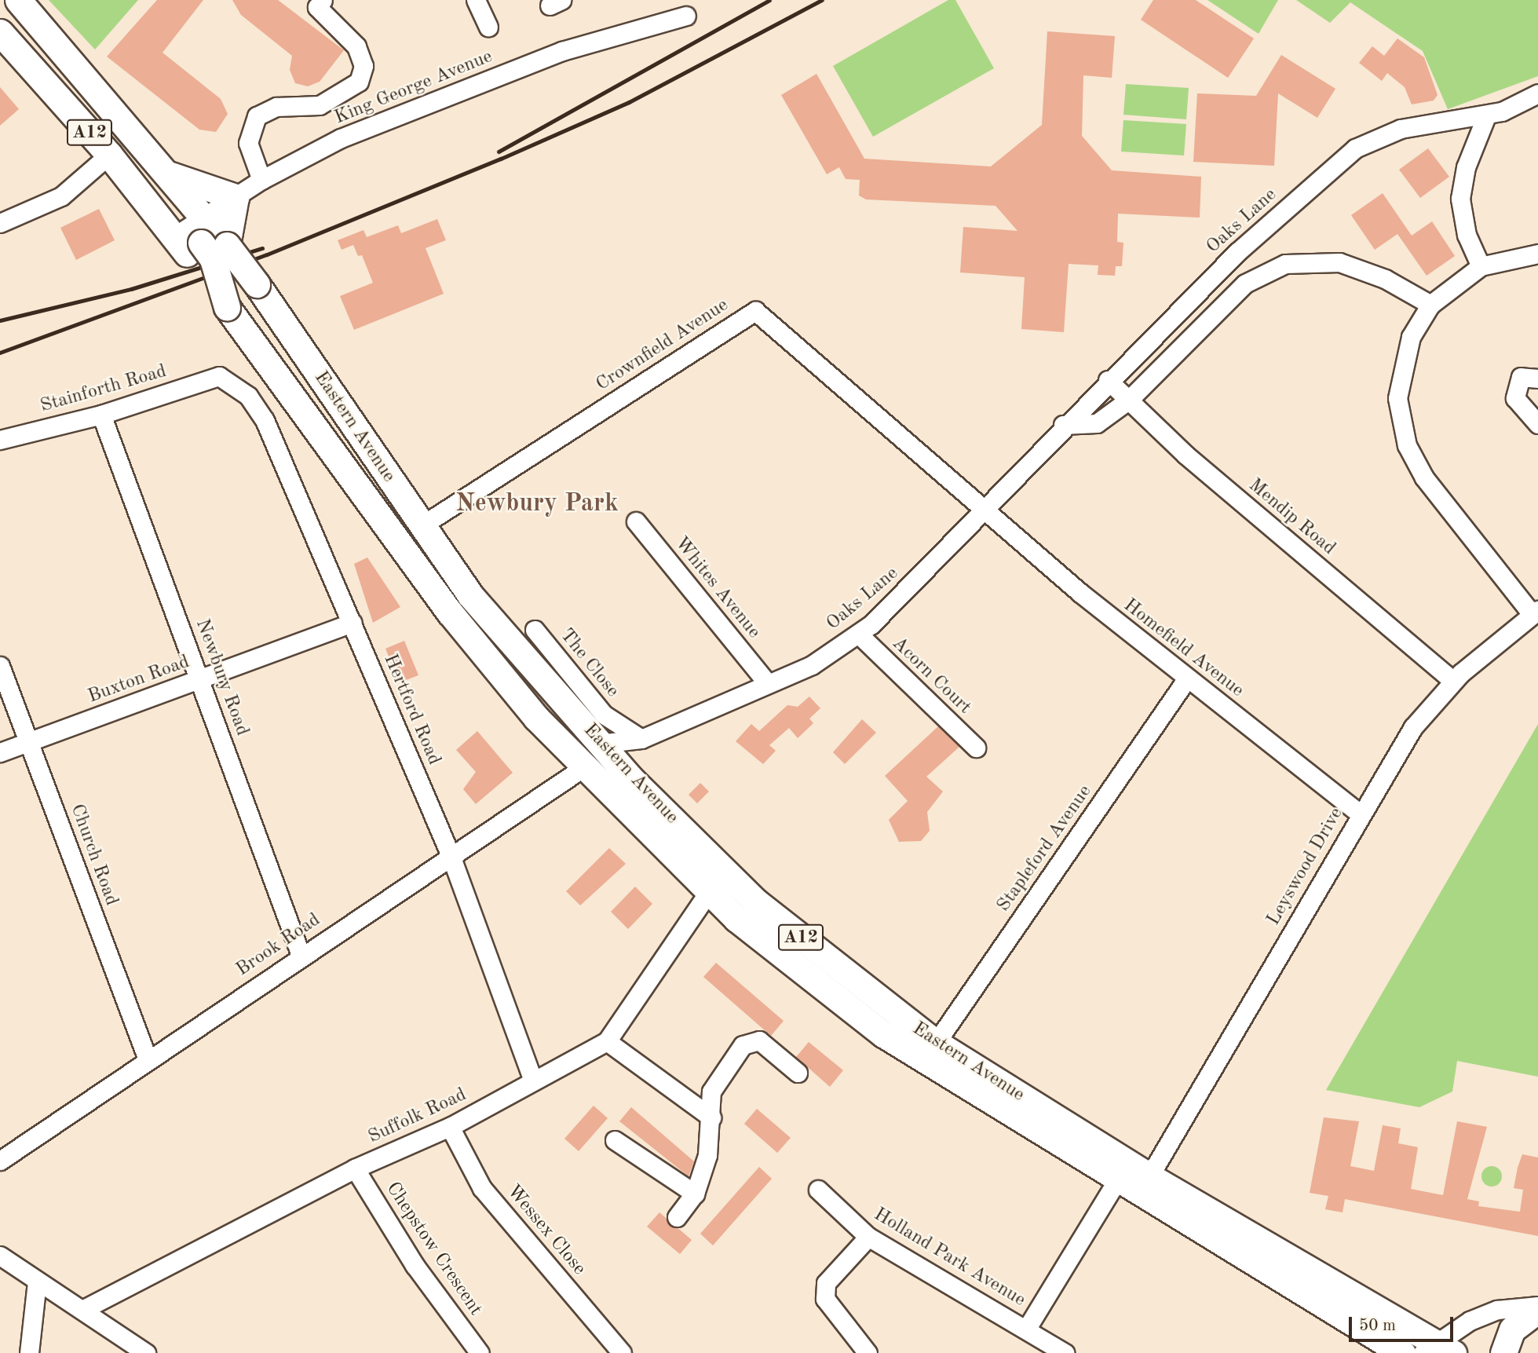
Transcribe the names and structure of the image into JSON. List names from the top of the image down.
{
  "streets": {
    "highway": ["A12", "Eastern Avenue"],
    "street": [
      "King George Avenue",
      "Oaks Lane",
      "Crownfield Avenue",
      "Stainforth Road",
      "Mendip Road",
      "Whites Avenue",
      "Homefield Avenue",
      "The Close",
      "Acorn Court",
      "Newbury Road",
      "Buxton Road",
      "Hertford Road",
      "Stapleford Avenue",
      "Church Road",
      "Leyswood Drive",
      "Brook Road",
      "Suffolk Road",
      "Wessex Close",
      "Chepstow Crescent",
      "Holland Park Avenue"
    ]
  },
  "crossings": [
    ["King George Avenue", "Eastern Avenue"],
    ["Oaks Lane", "Crownfield Avenue"],
    ["Oaks Lane", "Eastern Avenue"],
    ["Oaks Lane", "Mendip Road"],
    ["Oaks Lane", "Whites Avenue"],
    ["Oaks Lane", "Homefield Avenue"],
    ["Oaks Lane", "The Close"],
    ["Oaks Lane", "Acorn Court"],
    ["Crownfield Avenue", "Eastern Avenue"],
    ["Crownfield Avenue", "Homefield Avenue"],
    ["Stainforth Road", "Newbury Road"],
    ["Stainforth Road", "Hertford Road"],
    ["Eastern Avenue", "Stapleford Avenue"],
    ["Eastern Avenue", "Leyswood Drive"],
    ["Eastern Avenue", "Brook Road"],
    ["Eastern Avenue", "Suffolk Road"],
    ["Mendip Road", "Leyswood Drive"],
    ["Homefield Avenue", "Stapleford Avenue"],
    ["Homefield Avenue", "Leyswood Drive"],
    ["Newbury Road", "Buxton Road"],
    ["Newbury Road", "Brook Road"],
    ["Buxton Road", "Hertford Road"],
    ["Buxton Road", "Church Road"],
    ["Hertford Road", "Brook Road"],
    ["Hertford Road", "Suffolk Road"],
    ["Church Road", "Brook Road"],
    ["Suffolk Road", "Wessex Close"],
    ["Suffolk Road", "Chepstow Crescent"]
  ],
  "districts": ["Newbury Park"],
  "scale_bar": "50 m"
}
